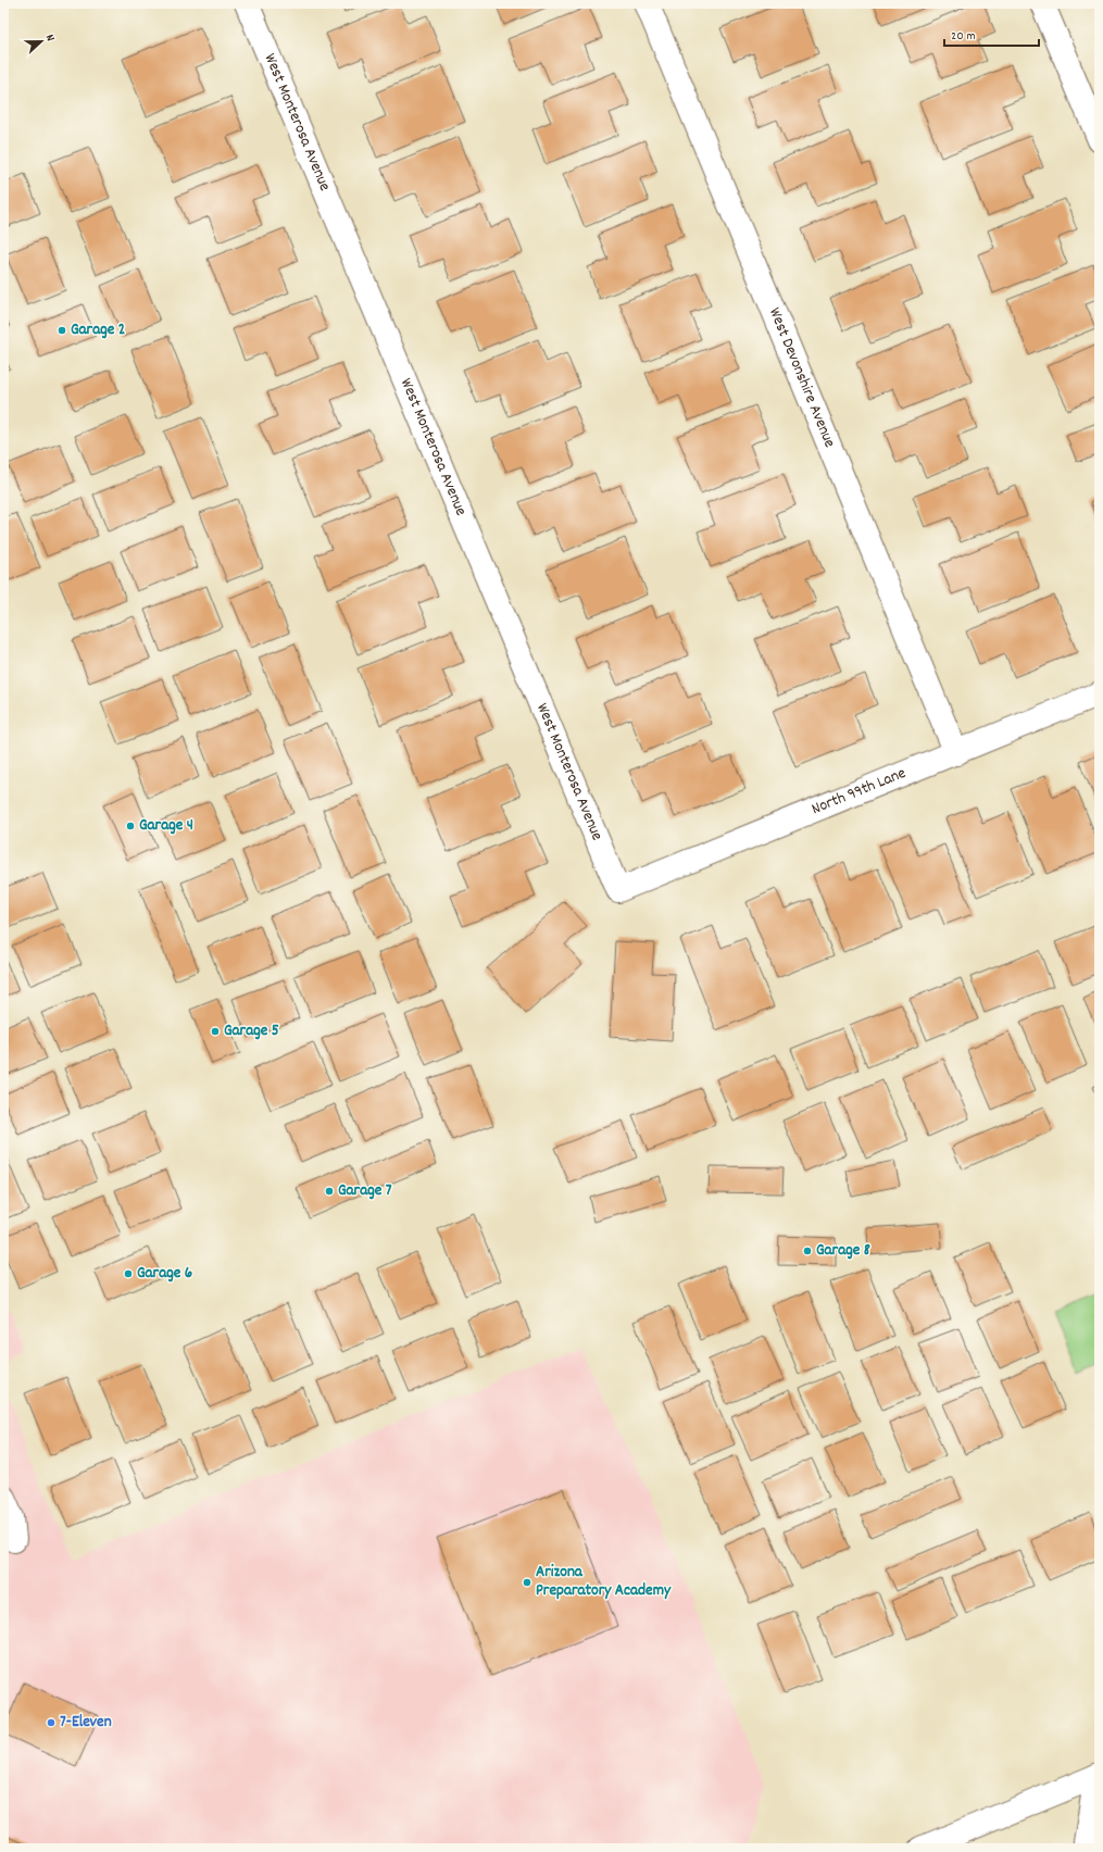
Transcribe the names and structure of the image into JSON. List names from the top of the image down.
{
  "streets": {
    "street": ["West Monterosa Avenue", "West Devonshire Avenue", "North 99th Lane"]
  },
  "crossings": [
    ["West Monterosa Avenue", "North 99th Lane"],
    ["West Devonshire Avenue", "North 99th Lane"]
  ],
  "places": [
    "Garage 2",
    "Garage 4",
    "Garage 5",
    "Garage 7",
    "Garage 8",
    "Garage 6",
    "Arizona Preparatory Academy",
    "7-Eleven"
  ],
  "scale_bar": "20 m",
  "north": "right"
}
